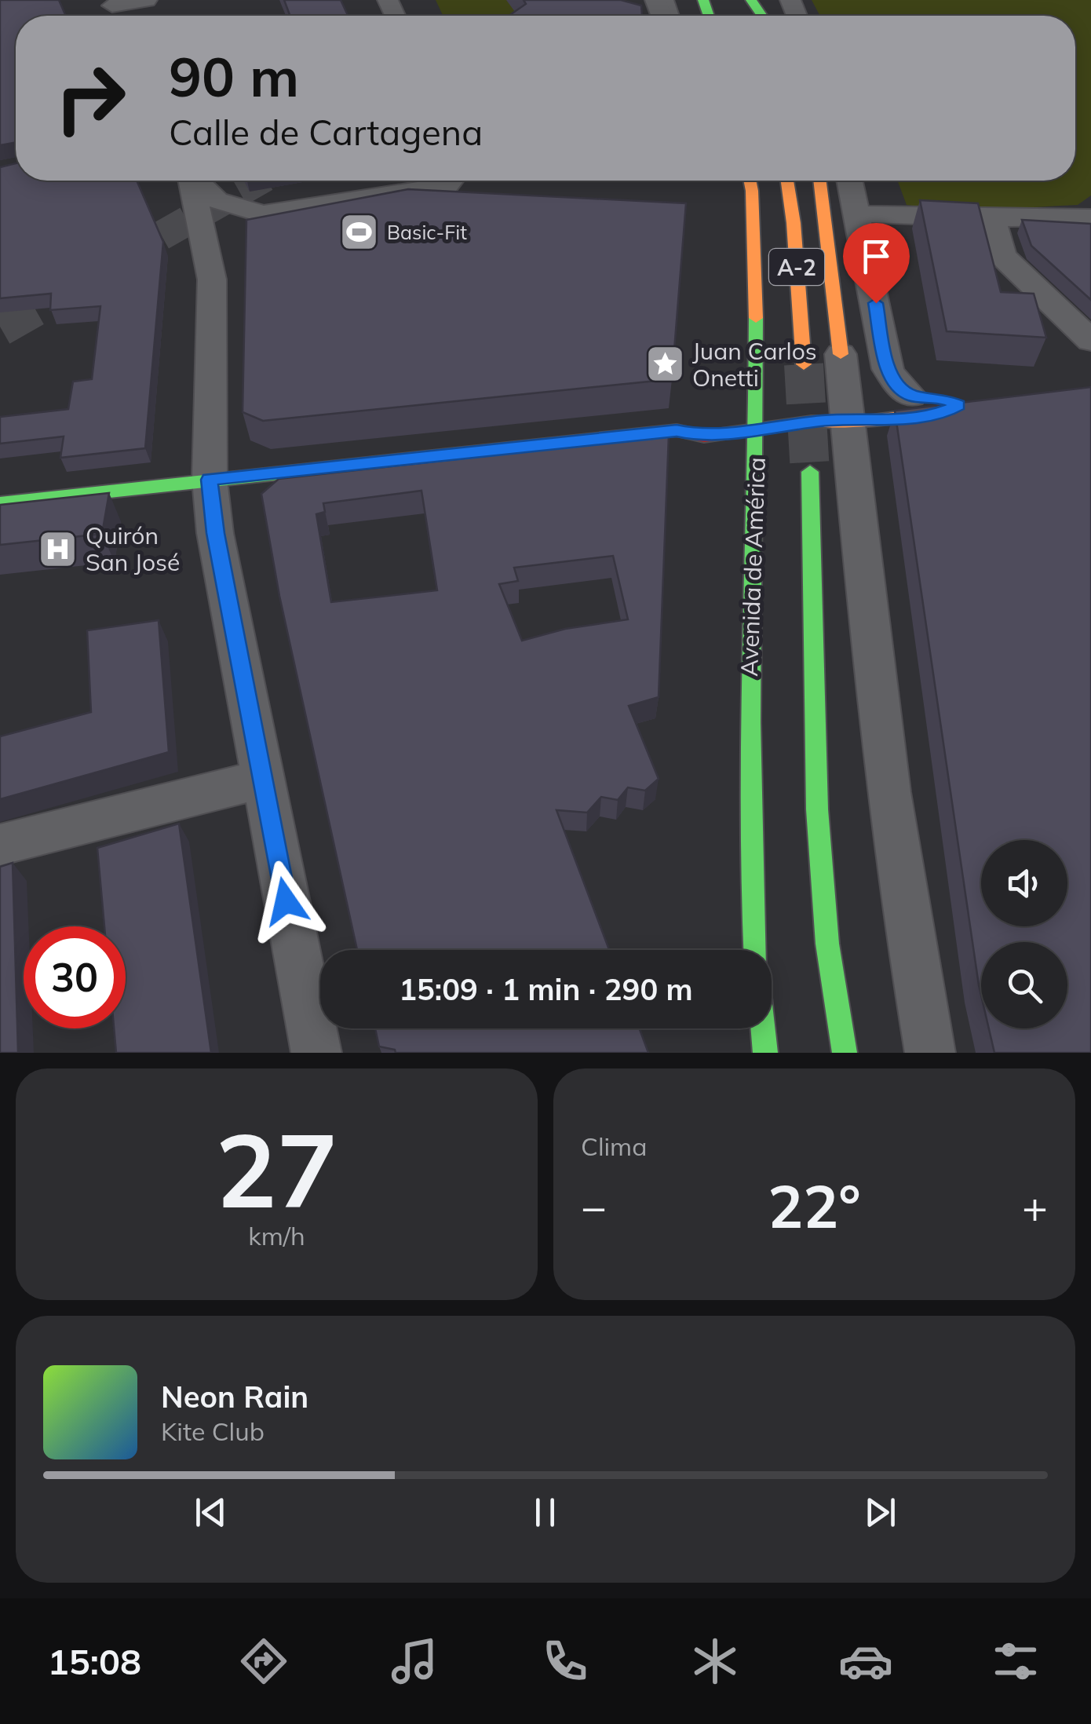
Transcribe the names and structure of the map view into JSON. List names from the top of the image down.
{
  "streets": {
    "main road": ["A-2", "Avenida de América"]
  },
  "places": {
    "sports": ["Basic-Fit"],
    "place": ["Juan Carlos Onetti"],
    "hospital": ["Quirón San José"]
  },
  "page": {
    "turn": ["90 m", "Calle de Cartagena"],
    "limit": "30",
    "trip": "15:09 · 1 min · 290 m",
    "tile": [
      ["27", "km/h"],
      "Clima"
    ],
    "heat": ["−", "22°", "+"],
    "song": ["Neon Rain", "Kite Club"],
    "tabs": "15:08"
  }
}
